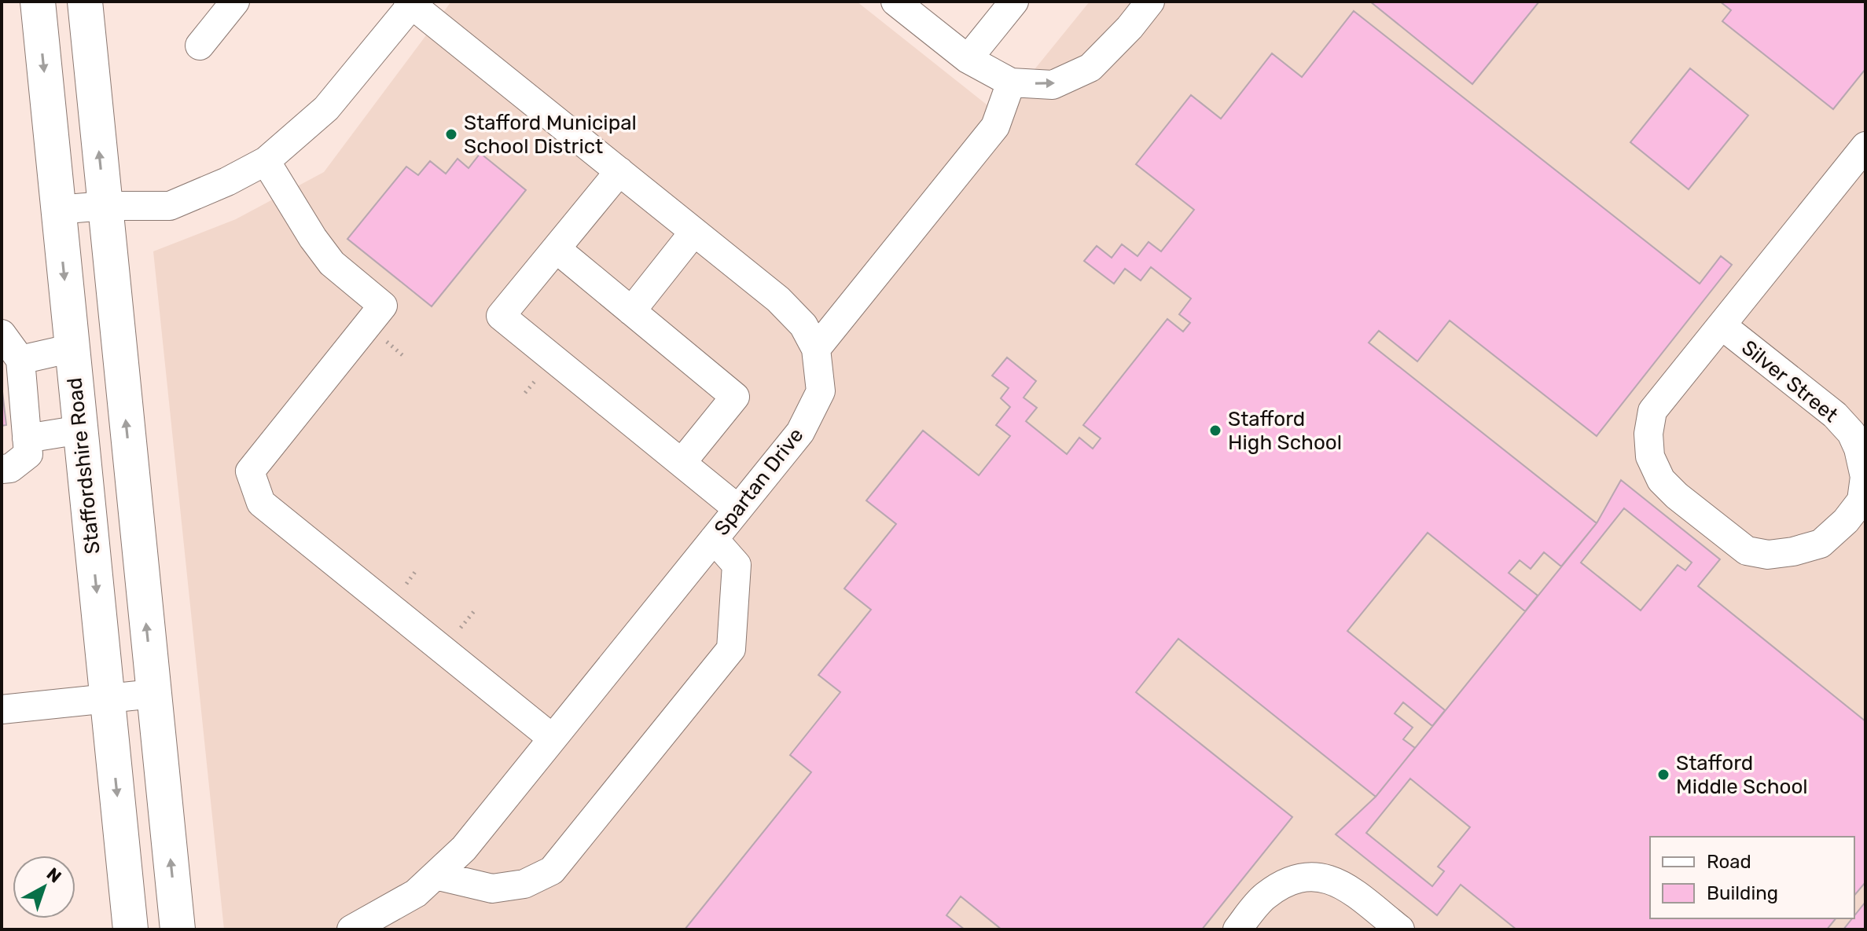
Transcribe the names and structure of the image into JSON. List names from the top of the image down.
{
  "streets": {
    "main road": ["Staffordshire Road"],
    "street": ["Silver Street", "Spartan Drive"]
  },
  "places": ["Stafford Municipal School District", "Stafford High School", "Stafford Middle School"],
  "legend": ["Road", "Building"],
  "north": "top right"
}
